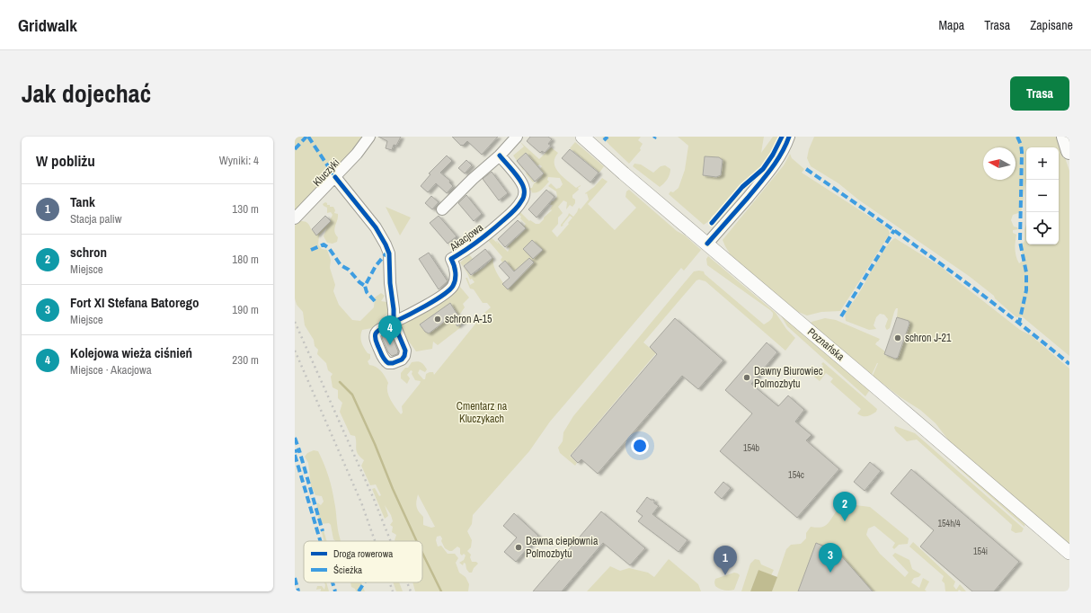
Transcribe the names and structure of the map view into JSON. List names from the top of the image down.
{
  "streets": {
    "main road": ["Poznańska"],
    "street": ["Kluczyki", "Akacjowa"]
  },
  "parks": ["Cmentarz na Kluczykach"],
  "places": [
    "schron A-15",
    "schron J-21",
    "Dawny Biurowiec Polmozbytu",
    "Dawna ciepłownia Polmozbytu"
  ],
  "house_numbers": [
    "154b",
    "154c",
    "154h/4",
    "154i"
  ],
  "legend": ["Droga rowerowa", "Ścieżka"],
  "north": "left",
  "page": {
    "header": "Gridwalk",
    "nav": ["Mapa", "Trasa", "Zapisane"],
    "title": "Jak dojechać",
    "buttons": "Trasa",
    "heading": ["W pobliżu", "Wyniki: 4"],
    "map_buttons": ["+", "−"],
    "list": [
      {
        "mark": "1",
        "name": "Tank",
        "note": "Stacja paliw",
        "value": "130 m"
      },
      {
        "mark": "2",
        "name": "schron",
        "note": "Miejsce",
        "value": "180 m"
      },
      {
        "mark": "3",
        "name": "Fort XI Stefana Batorego",
        "note": "Miejsce",
        "value": "190 m"
      },
      {
        "mark": "4",
        "name": "Kolejowa wieża ciśnień",
        "note": "Miejsce · Akacjowa",
        "value": "230 m"
      }
    ],
    "pins": [
      "4",
      "2",
      "3",
      "1"
    ]
  }
}
